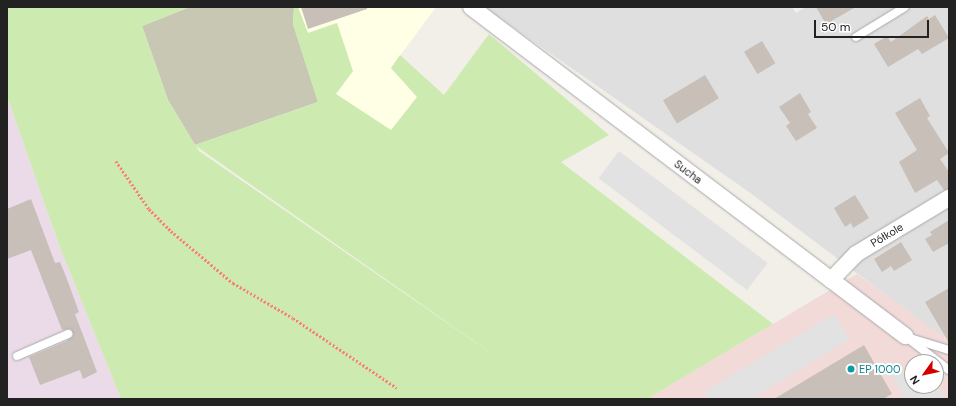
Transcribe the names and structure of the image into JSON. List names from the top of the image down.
{
  "streets": {
    "street": ["Sucha", "Półkole"]
  },
  "crossings": [
    ["Sucha", "Półkole"]
  ],
  "places": ["EP 1000"],
  "scale_bar": "50 m",
  "north": "bottom left"
}
